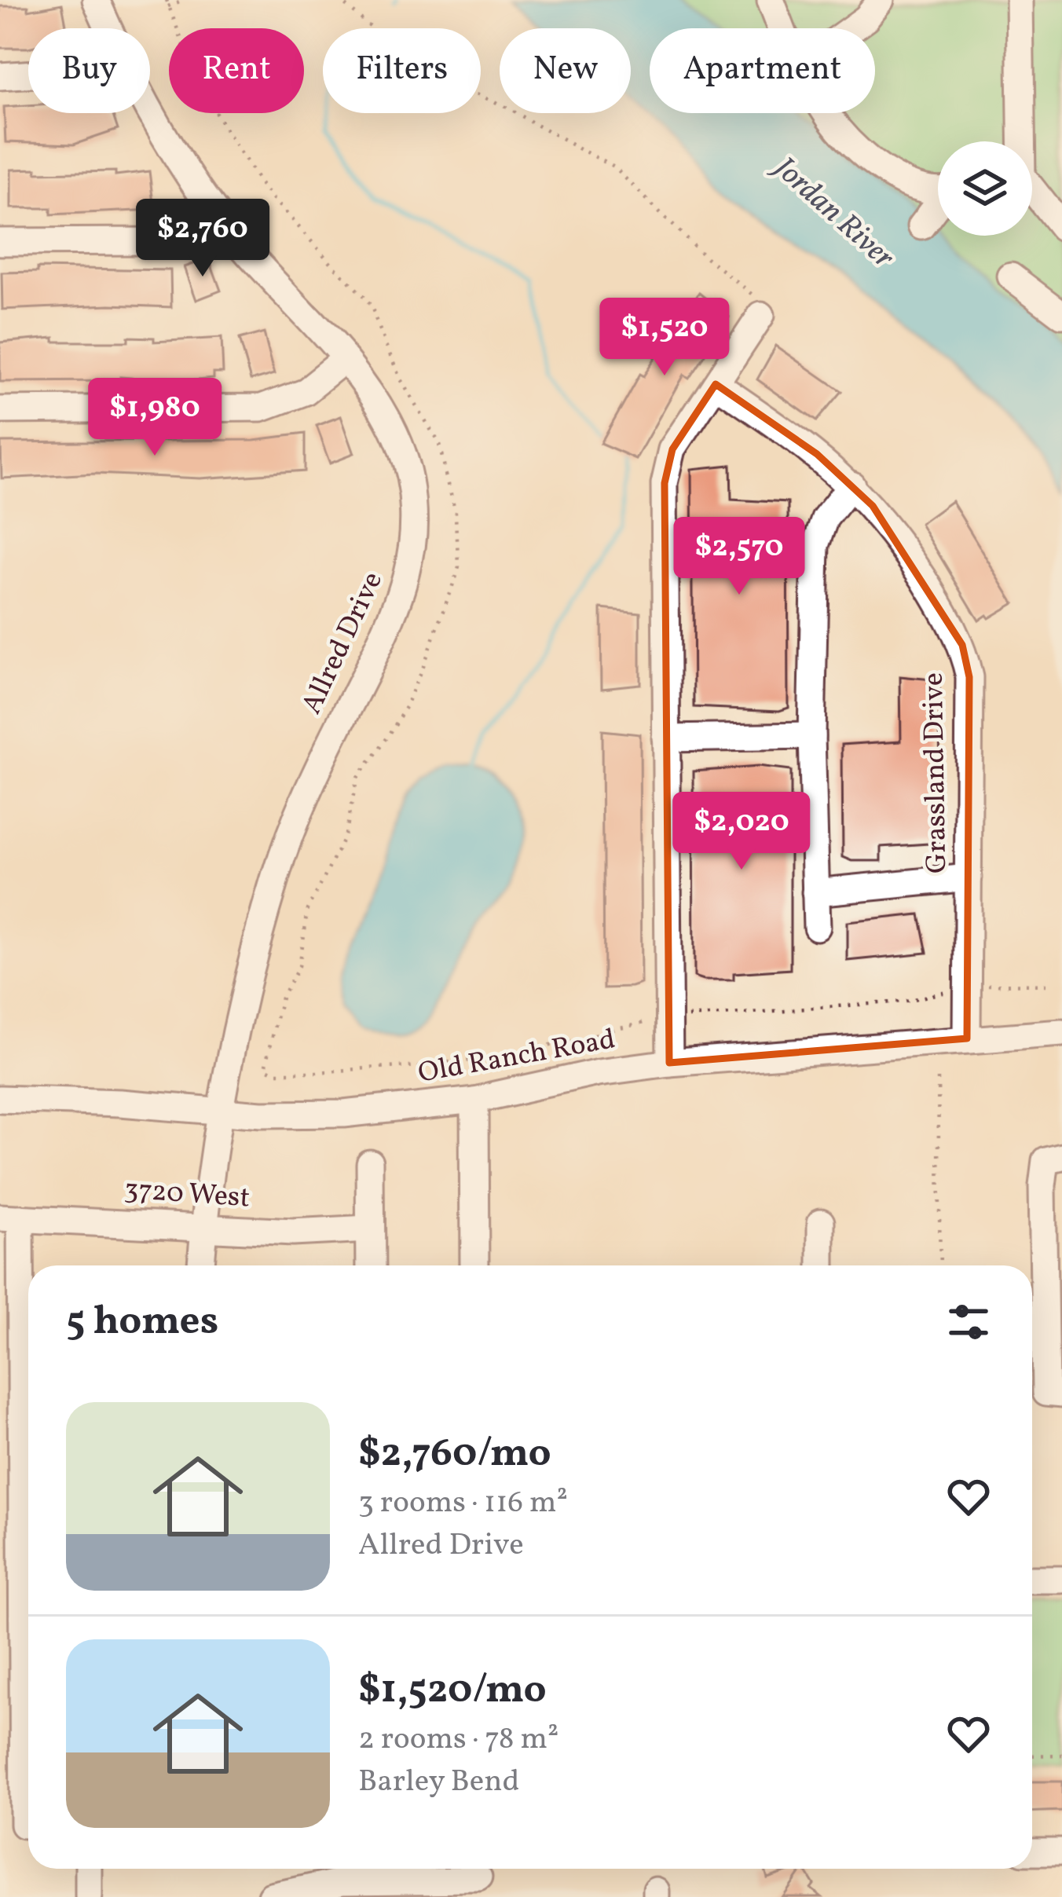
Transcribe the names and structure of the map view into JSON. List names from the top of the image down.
{
  "streets": {
    "street": [
      "Allred Drive",
      "Grassland Drive",
      "Old Ranch Road",
      "3720 West"
    ]
  },
  "crossings": [
    ["Allred Drive", "Old Ranch Road"],
    ["Allred Drive", "3720 West"],
    ["Grassland Drive", "Old Ranch Road"]
  ],
  "water": ["Jordan River"],
  "page": {
    "chip": [
      "Buy",
      "Rent",
      "Filters",
      "New",
      "Apartment"
    ],
    "price": [
      "$2,760",
      "$1,520",
      "$1,980",
      "$2,570",
      "$2,020"
    ],
    "heading": "5 homes",
    "list": [
      {
        "name": "$2,760/mo",
        "note": "3 rooms · 116 m² · Allred Drive"
      },
      {
        "name": "$1,520/mo",
        "note": "2 rooms · 78 m² · Barley Bend"
      }
    ]
  }
}
